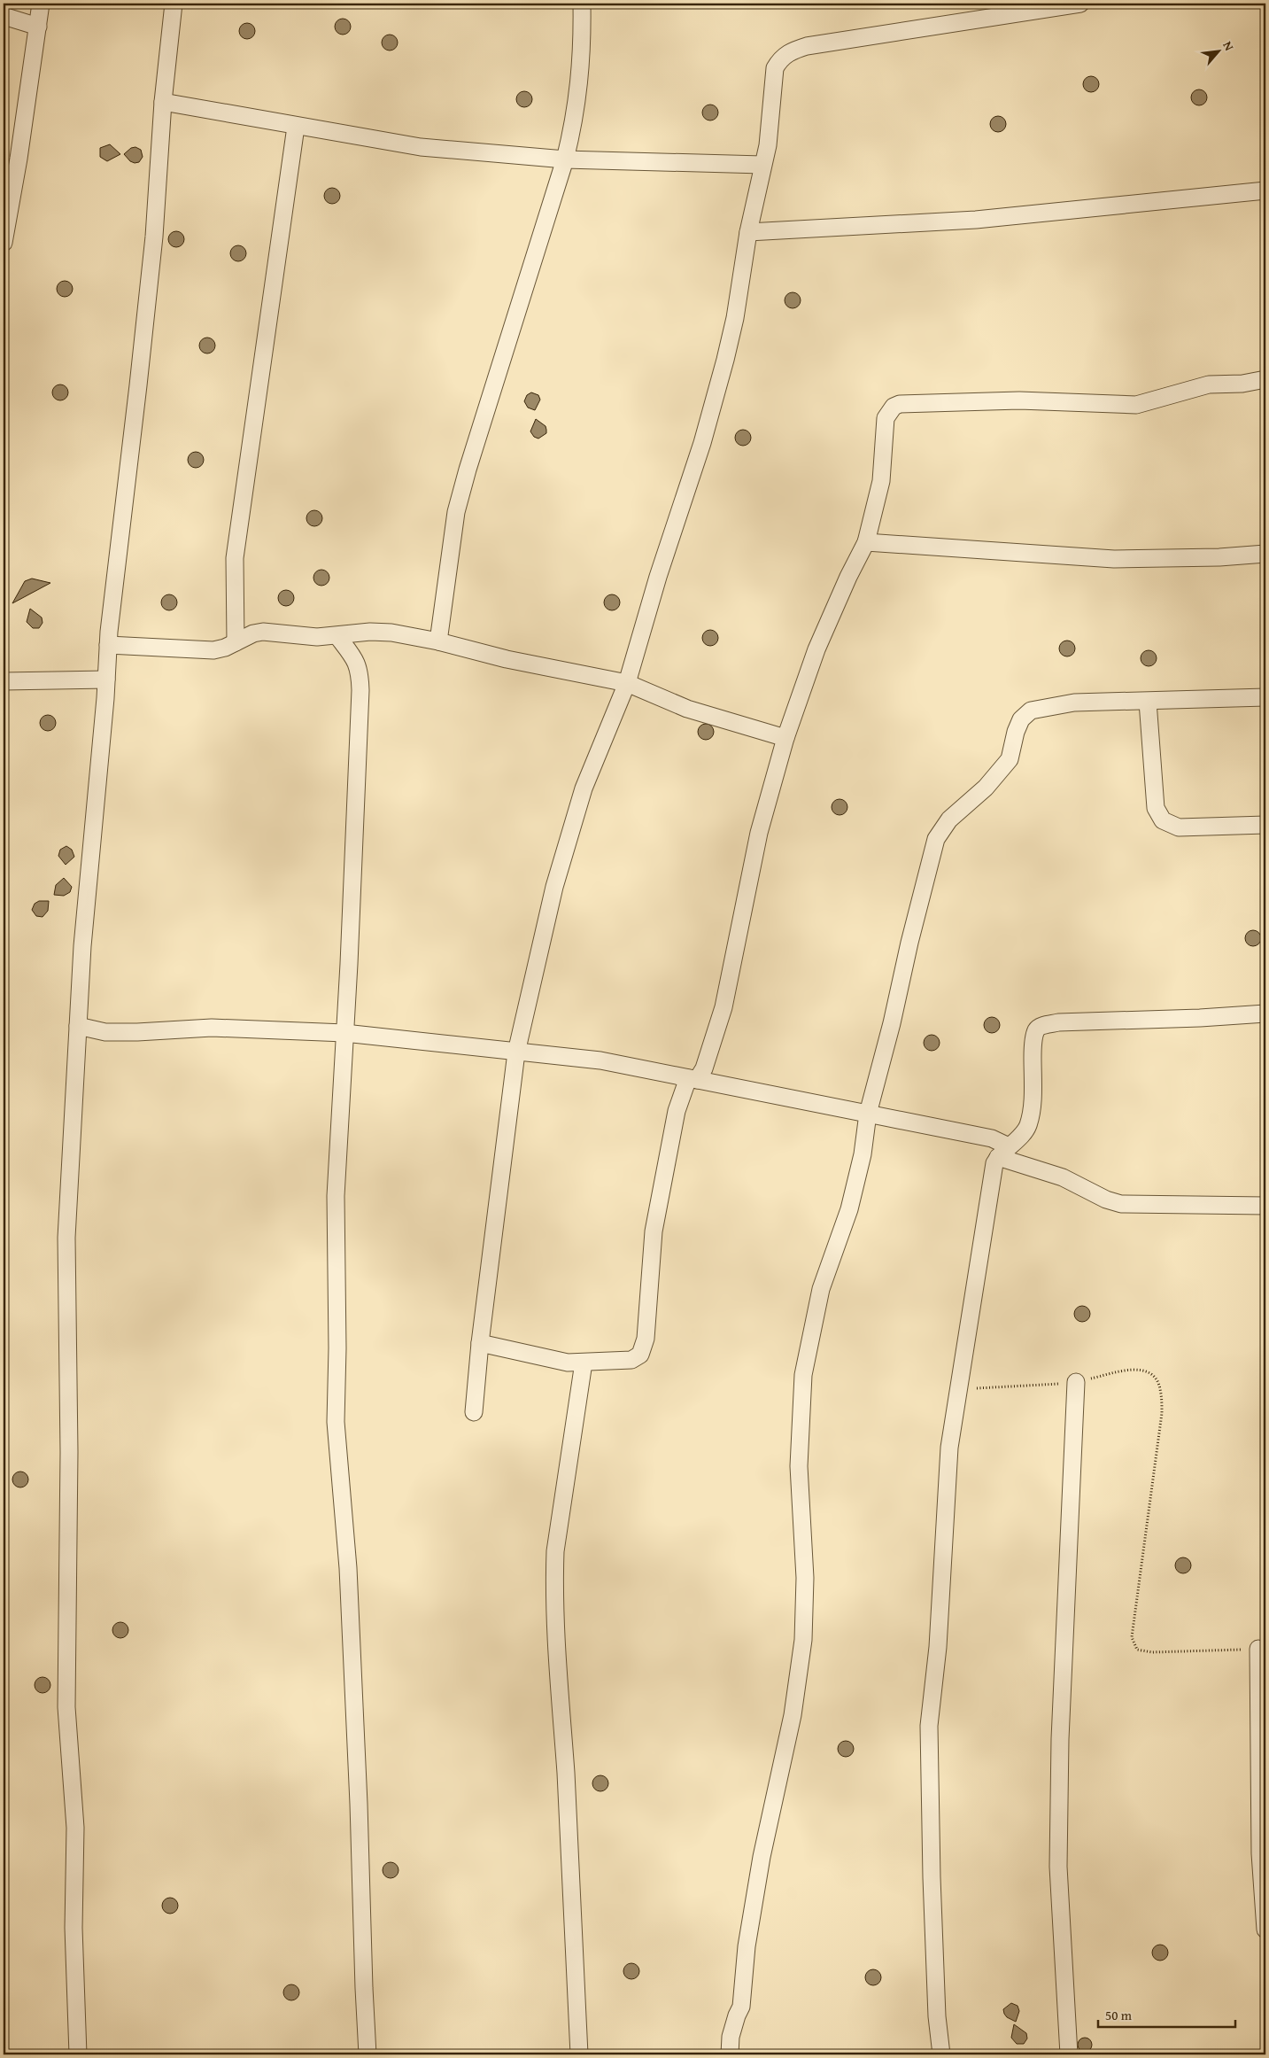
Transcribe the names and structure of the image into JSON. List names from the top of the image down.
{
  "scale_bar": "50 m",
  "north": "top right"
}
